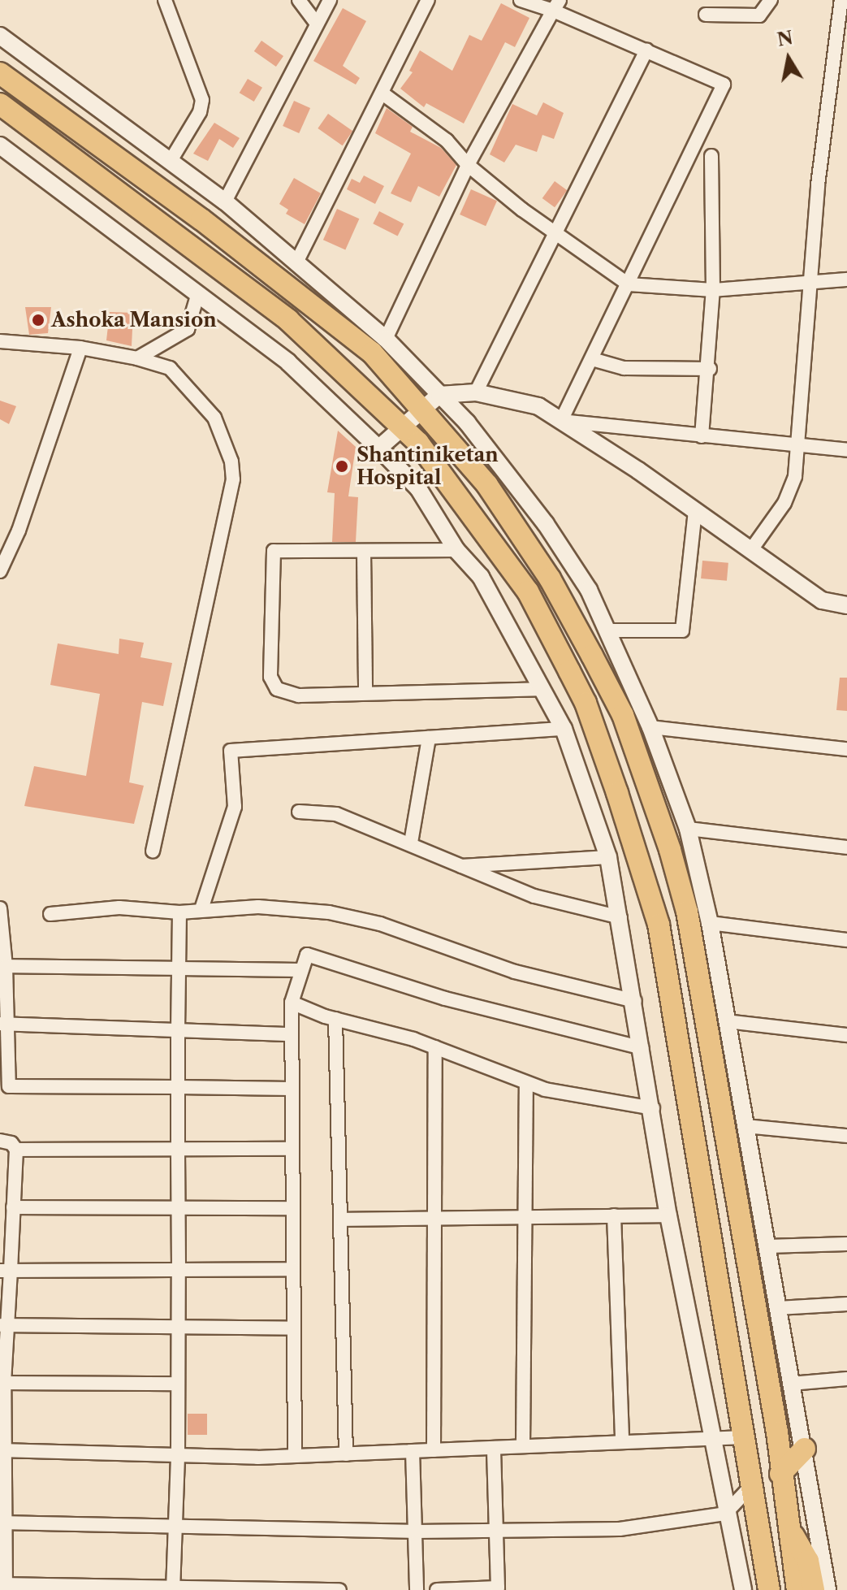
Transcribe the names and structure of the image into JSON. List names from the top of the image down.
{
  "places": ["Ashoka Mansion", "Shantiniketan Hospital"],
  "north": "top"
}
